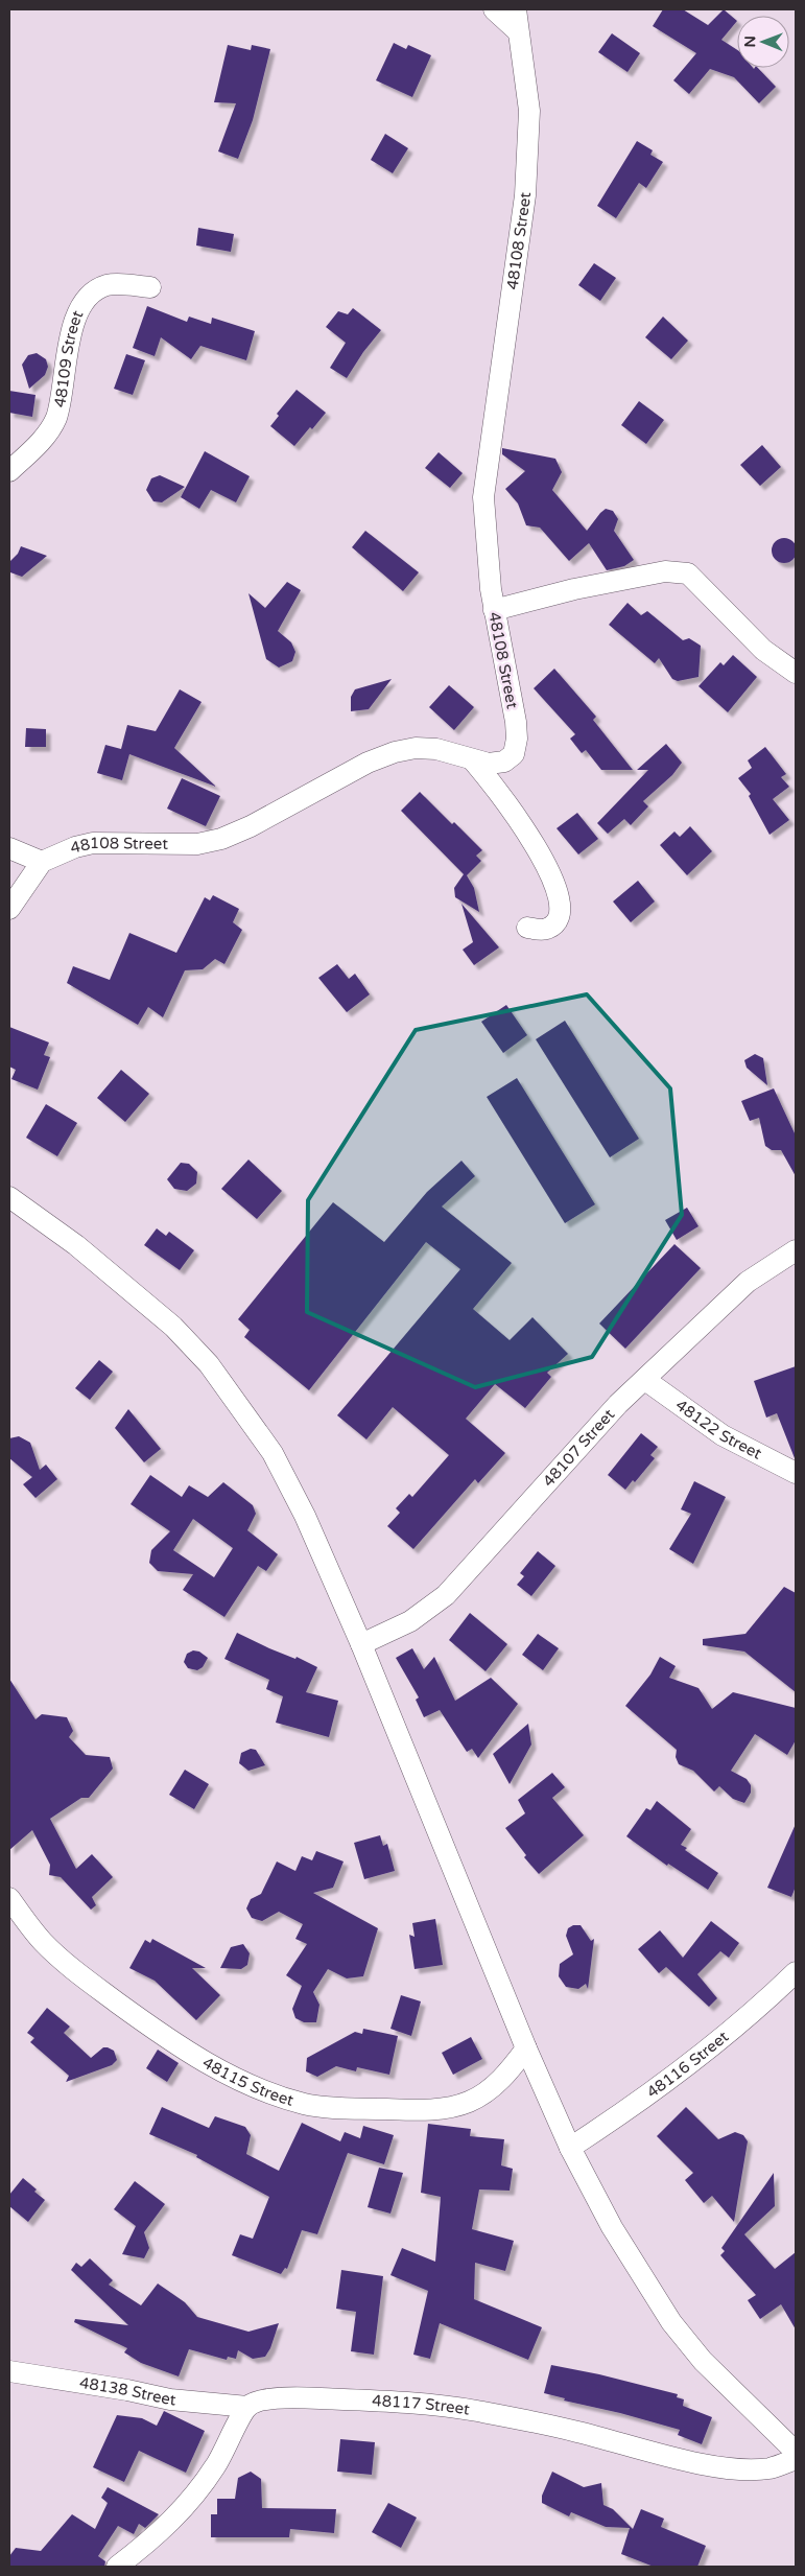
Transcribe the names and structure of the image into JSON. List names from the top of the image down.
{
  "streets": {
    "street": [
      "48108 Street",
      "48109 Street",
      "48122 Street",
      "48107 Street",
      "48116 Street",
      "48115 Street",
      "48138 Street",
      "48117 Street"
    ]
  },
  "crossings": [
    ["48122 Street", "48107 Street"],
    ["48138 Street", "48117 Street"]
  ],
  "north": "left"
}
